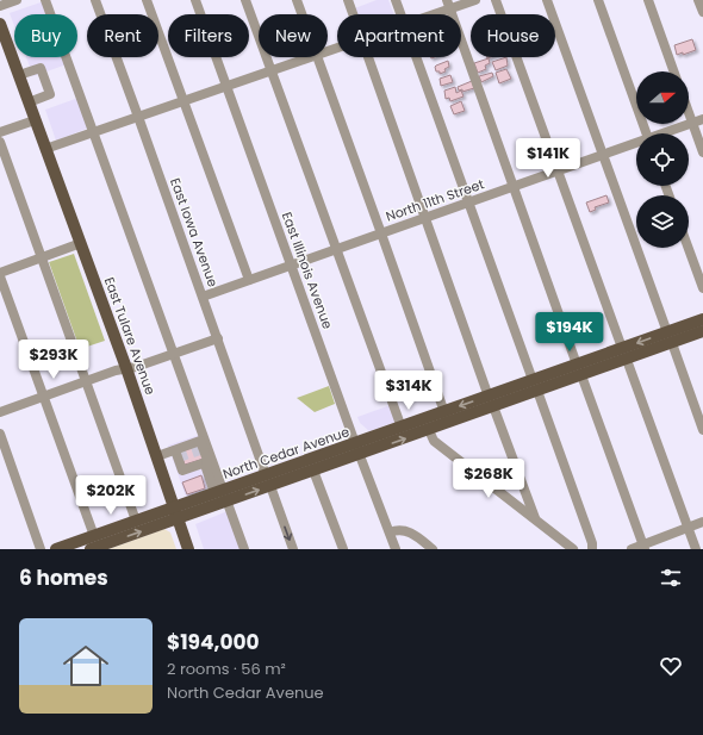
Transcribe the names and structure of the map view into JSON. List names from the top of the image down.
{
  "streets": {
    "main road": ["East Tulare Avenue", "North Cedar Avenue"],
    "street": ["North 11th Street", "East Iowa Avenue", "East Illinois Avenue"]
  },
  "crossings": [
    ["North 11th Street", "East Iowa Avenue"],
    ["North 11th Street", "East Illinois Avenue"],
    ["East Iowa Avenue", "North Cedar Avenue"],
    ["East Illinois Avenue", "North Cedar Avenue"],
    ["East Tulare Avenue", "North Cedar Avenue"]
  ],
  "north": "right",
  "page": {
    "chip": [
      "Buy",
      "Rent",
      "Filters",
      "New",
      "Apartment",
      "House"
    ],
    "price": [
      "$141K",
      "$194K",
      "$293K",
      "$314K",
      "$268K",
      "$202K"
    ],
    "heading": "6 homes",
    "list": [
      {
        "name": "$194,000",
        "note": "2 rooms · 56 m² · North Cedar Avenue"
      }
    ]
  }
}
